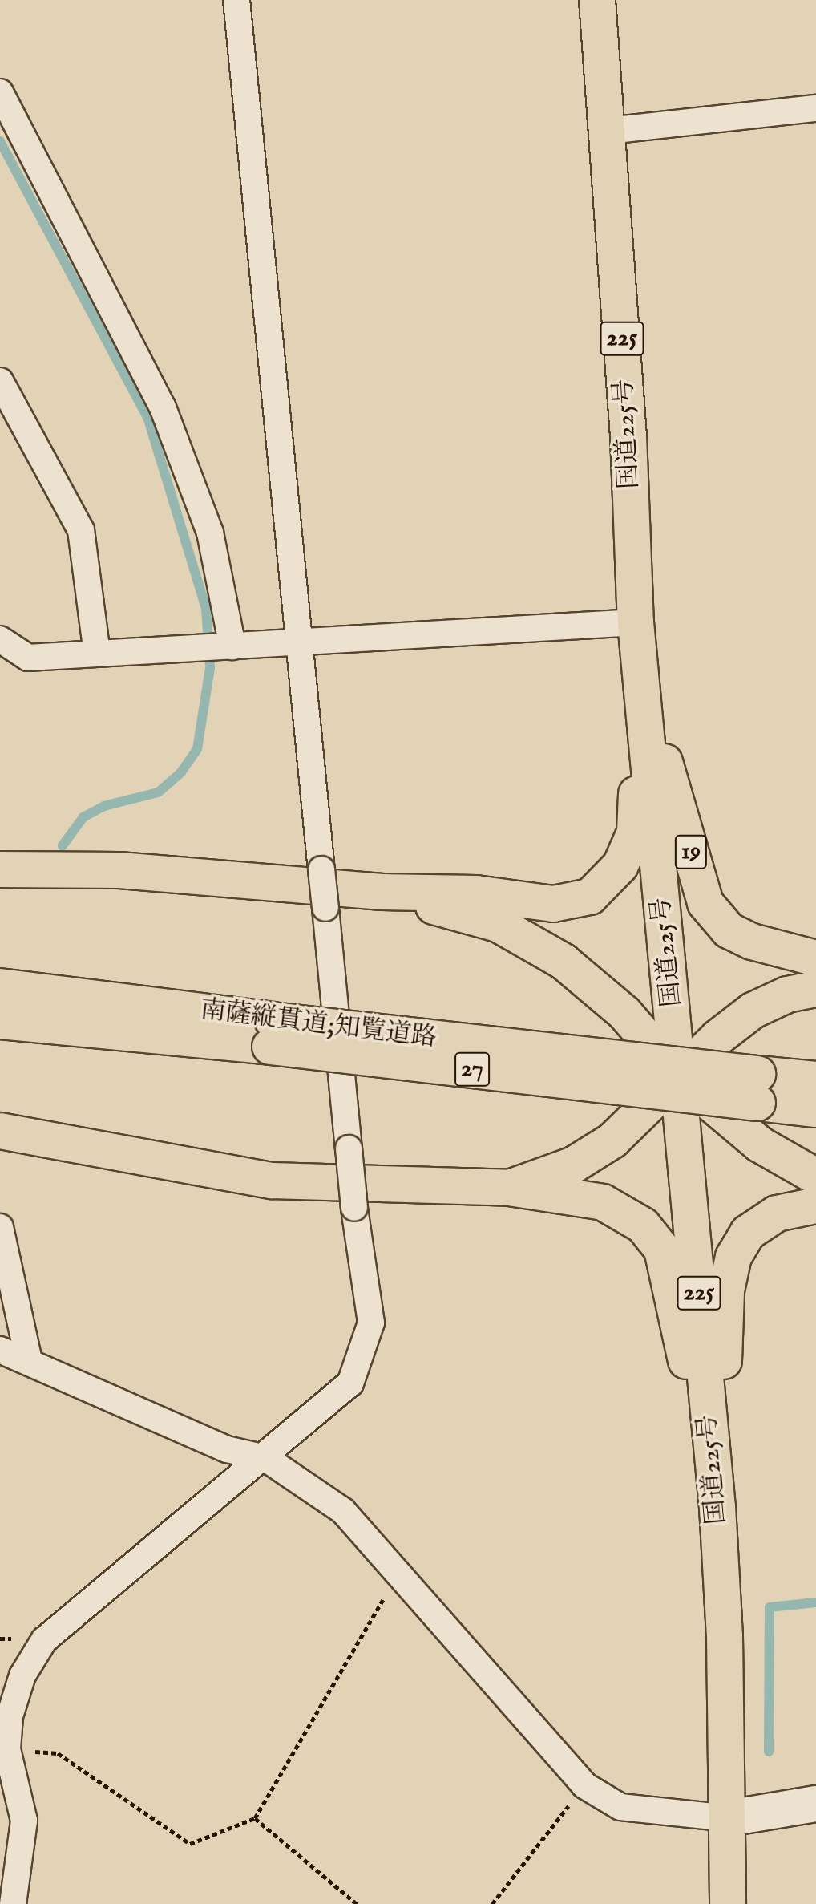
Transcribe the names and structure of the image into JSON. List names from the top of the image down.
{
  "streets": {
    "highway": [
      "225",
      "国道225号",
      "19",
      "南薩縦貫道;知覧道路",
      "27"
    ]
  },
  "crossings": [
    ["国道225号", "19"],
    ["国道225号", "南薩縦貫道;知覧道路"]
  ]
}
